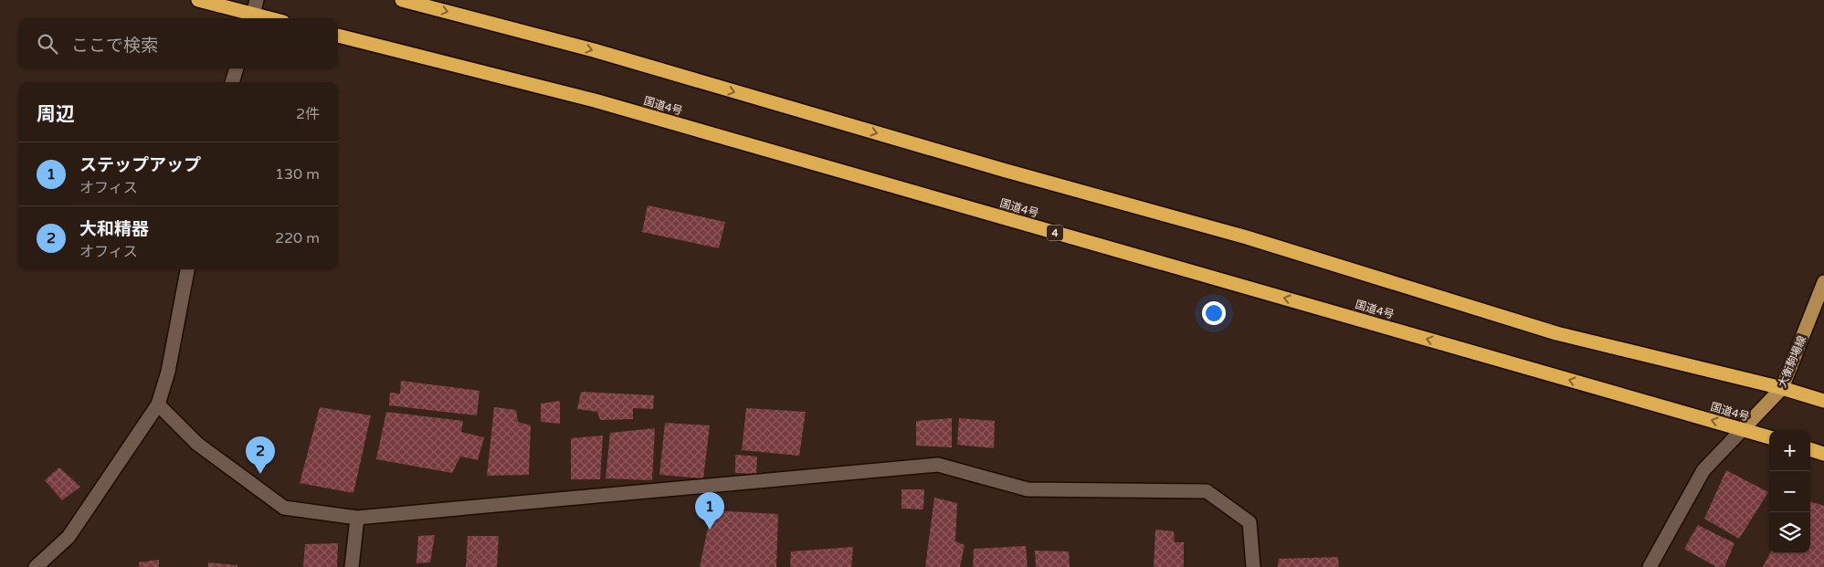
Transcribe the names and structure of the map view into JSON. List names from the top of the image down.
{
  "streets": {
    "highway": ["国道4号", "4"],
    "main road": ["大衡駒場線"]
  },
  "crossings": [
    ["国道4号", "大衡駒場線"]
  ],
  "page": {
    "search": "ここで検索",
    "heading": ["周辺", "2件"],
    "list": [
      {
        "mark": "1",
        "name": "ステップアップ",
        "note": "オフィス",
        "value": "130 m"
      },
      {
        "mark": "2",
        "name": "大和精器",
        "note": "オフィス",
        "value": "220 m"
      }
    ],
    "map_buttons": ["+", "−"],
    "pins": ["2", "1"]
  }
}
